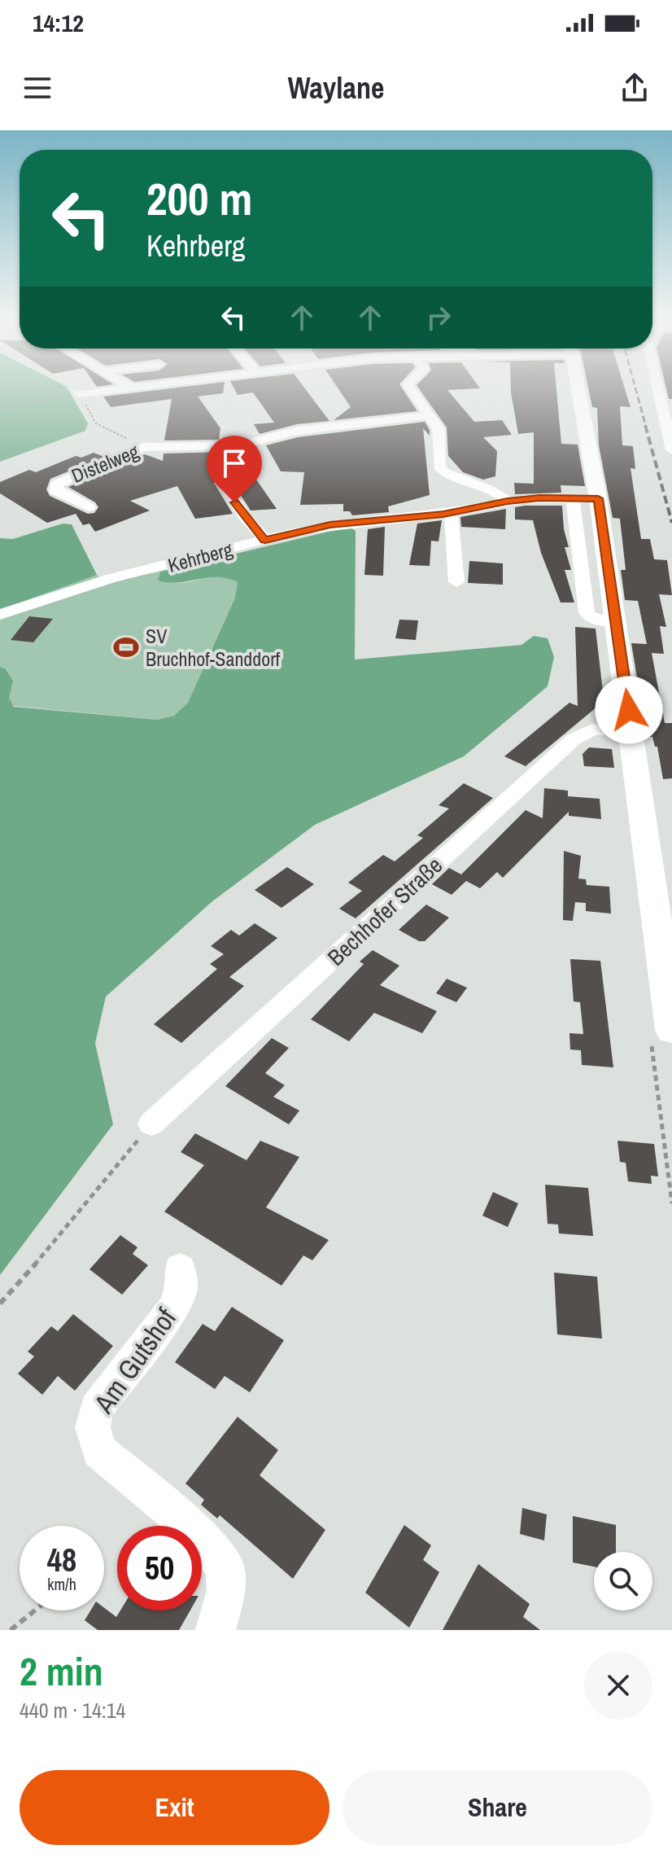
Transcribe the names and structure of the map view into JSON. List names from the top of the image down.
{
  "streets": {
    "street": [
      "Distelweg",
      "Kehrberg",
      "Bechhofer Straße",
      "Am Gutshof"
    ]
  },
  "places": {
    "sports": ["SV Bruchhof-Sanddorf"]
  },
  "page": {
    "status": "14:12",
    "header": "Waylane",
    "turn": ["200 m", "Kehrberg"],
    "speed": "48 km/h",
    "limit": "50",
    "heading": ["2 min", "440 m · 14:14"],
    "buttons": ["Exit", "Share"]
  }
}
